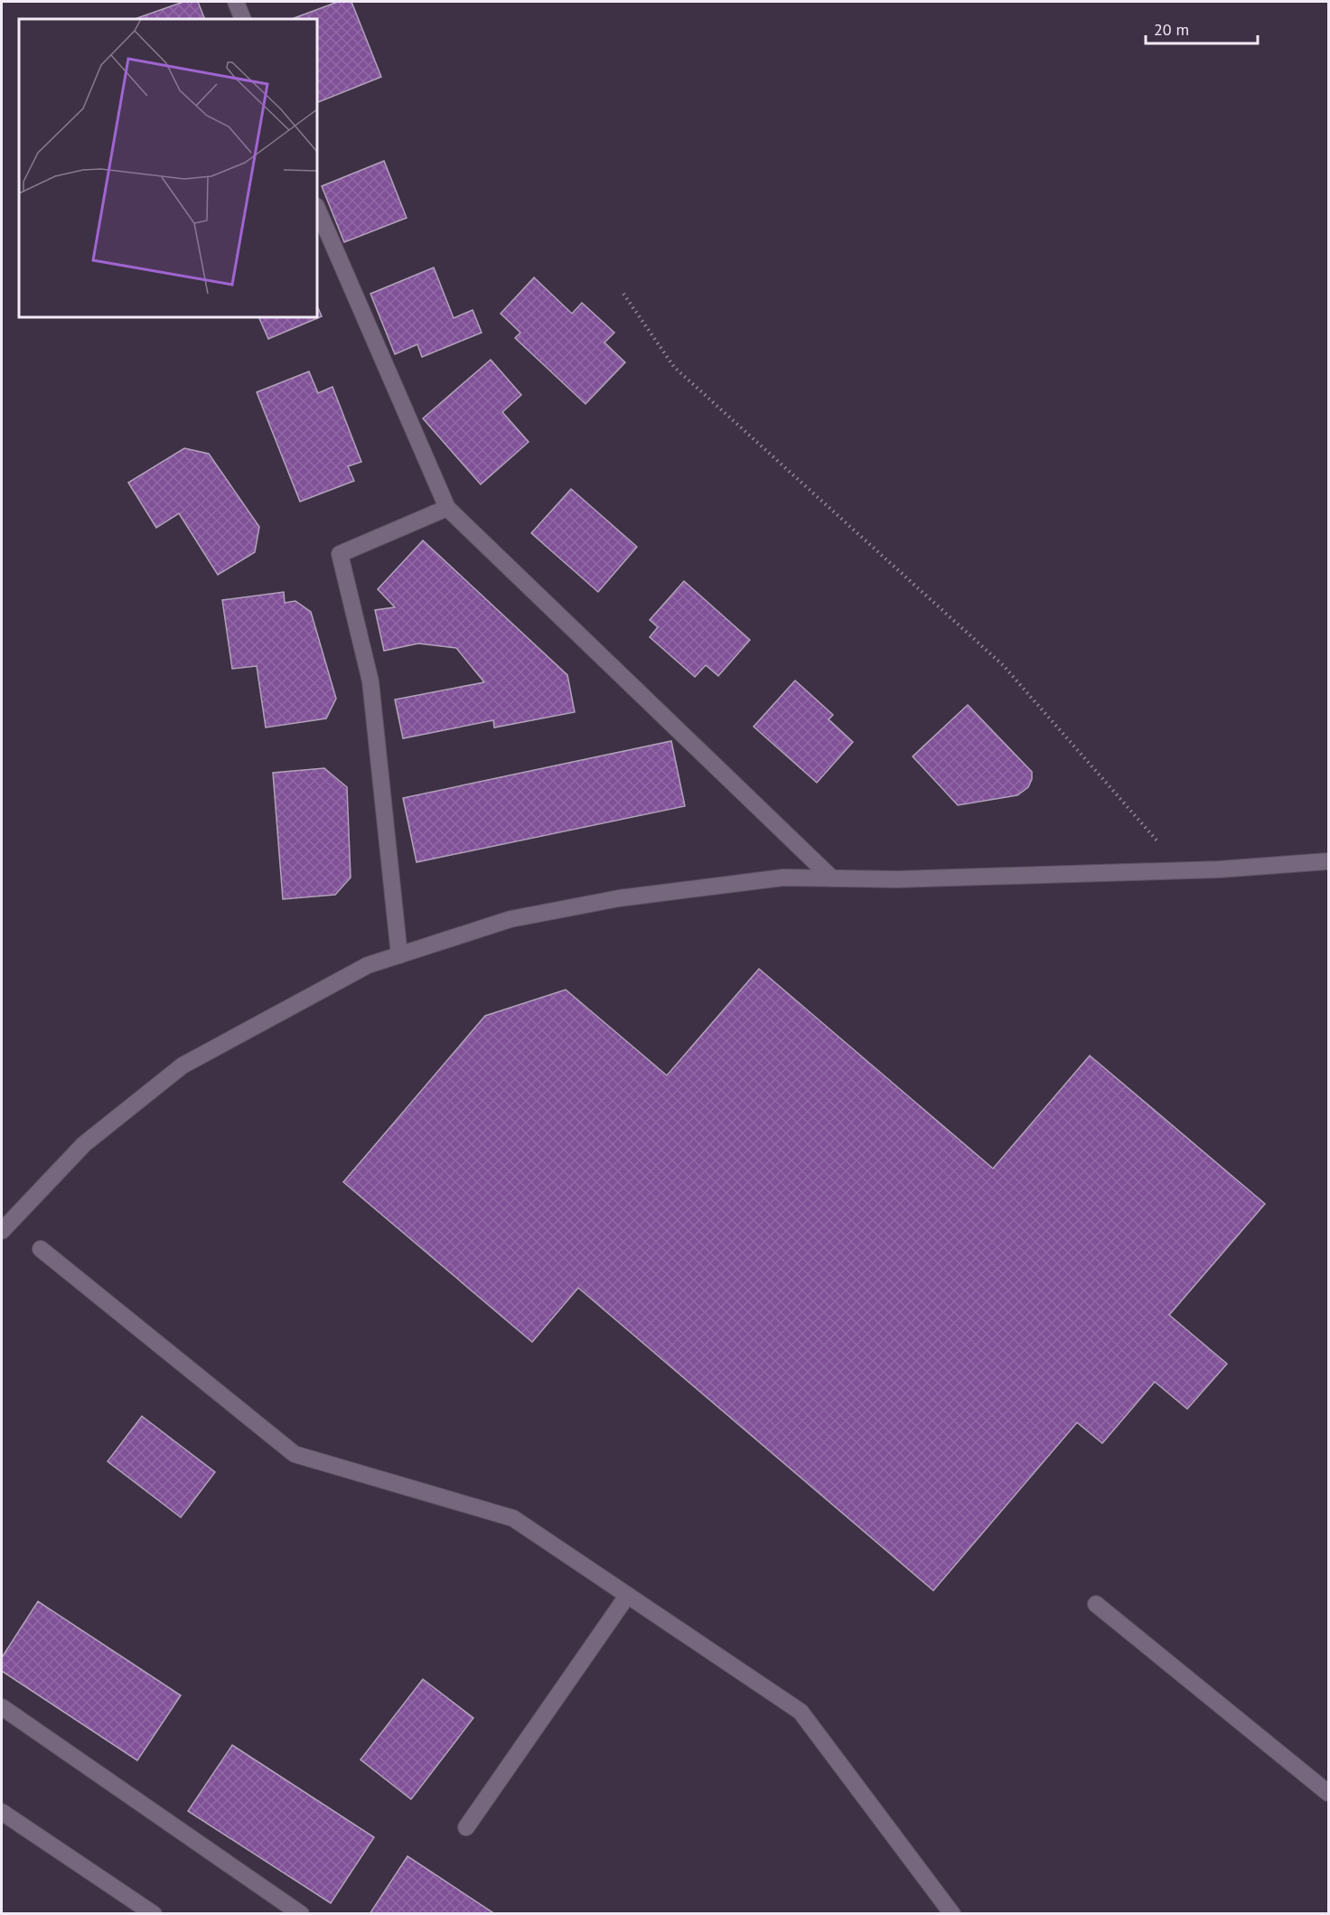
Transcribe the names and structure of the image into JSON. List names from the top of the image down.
{
  "scale_bar": "20 m"
}
